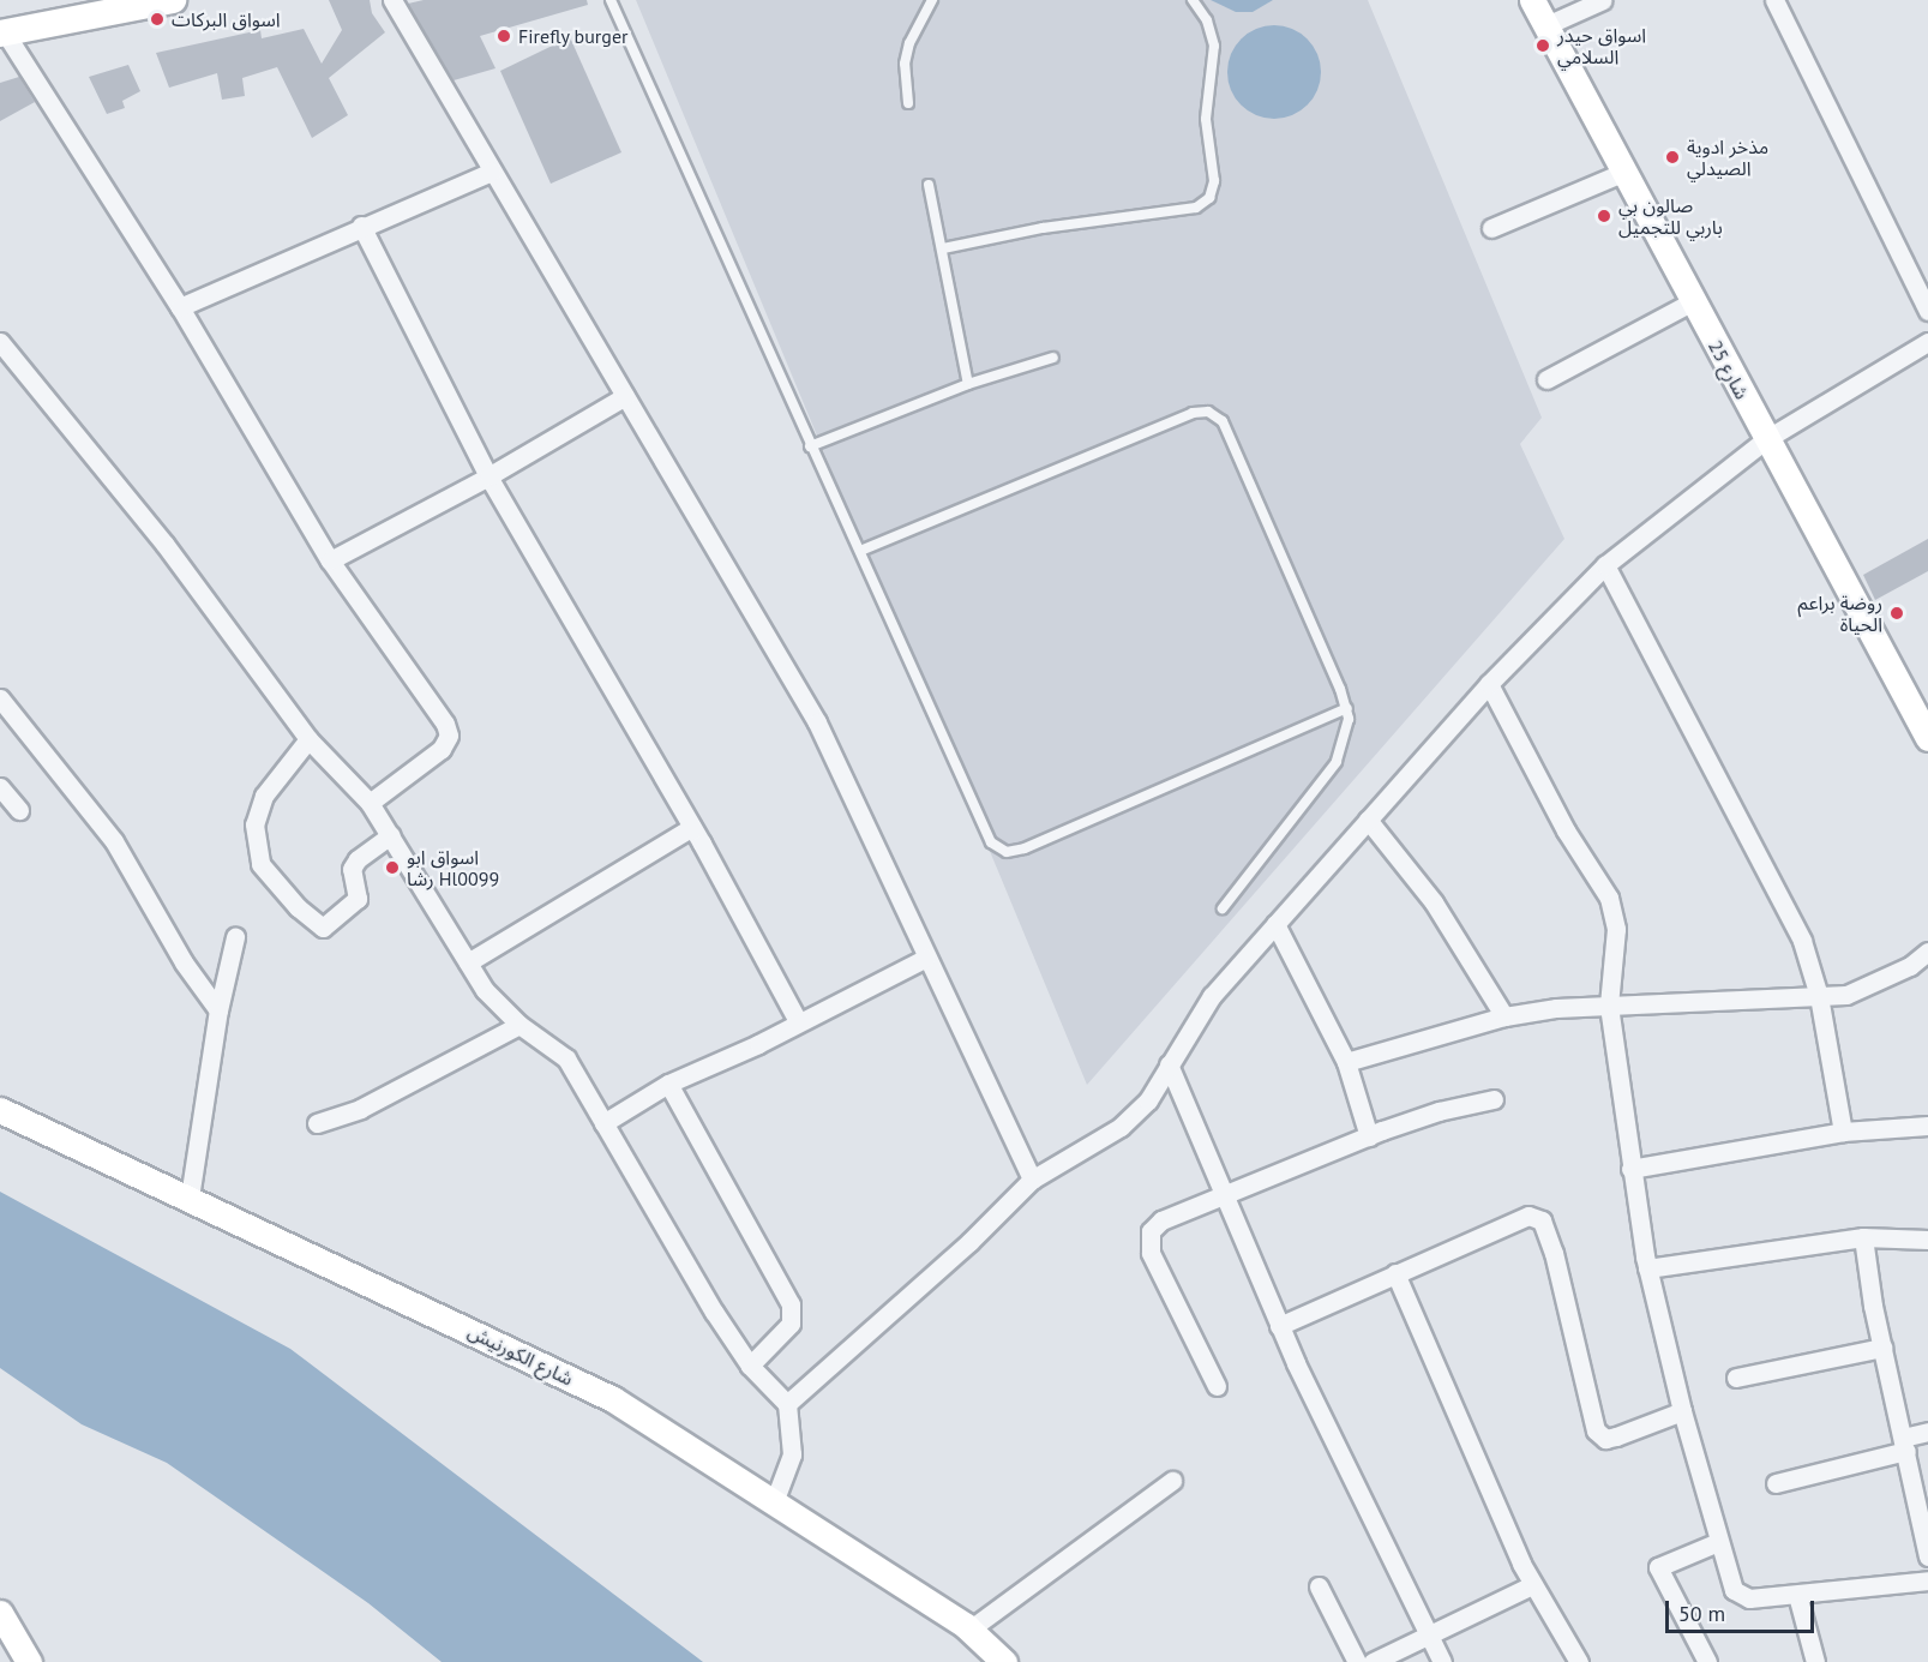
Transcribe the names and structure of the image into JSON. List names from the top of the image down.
{
  "streets": {
    "street": ["شارع 25", "شارع الكورنيش"]
  },
  "places": [
    "اسواق البركات",
    "Firefly burger",
    "اسواق حيدر السلامي",
    "مذخر ادوية الصيدلي",
    "صالون بي باربي للتجميل",
    "روضة براعم الحياة",
    "اسواق ابو رشا Hl0099"
  ],
  "scale_bar": "50 m"
}
